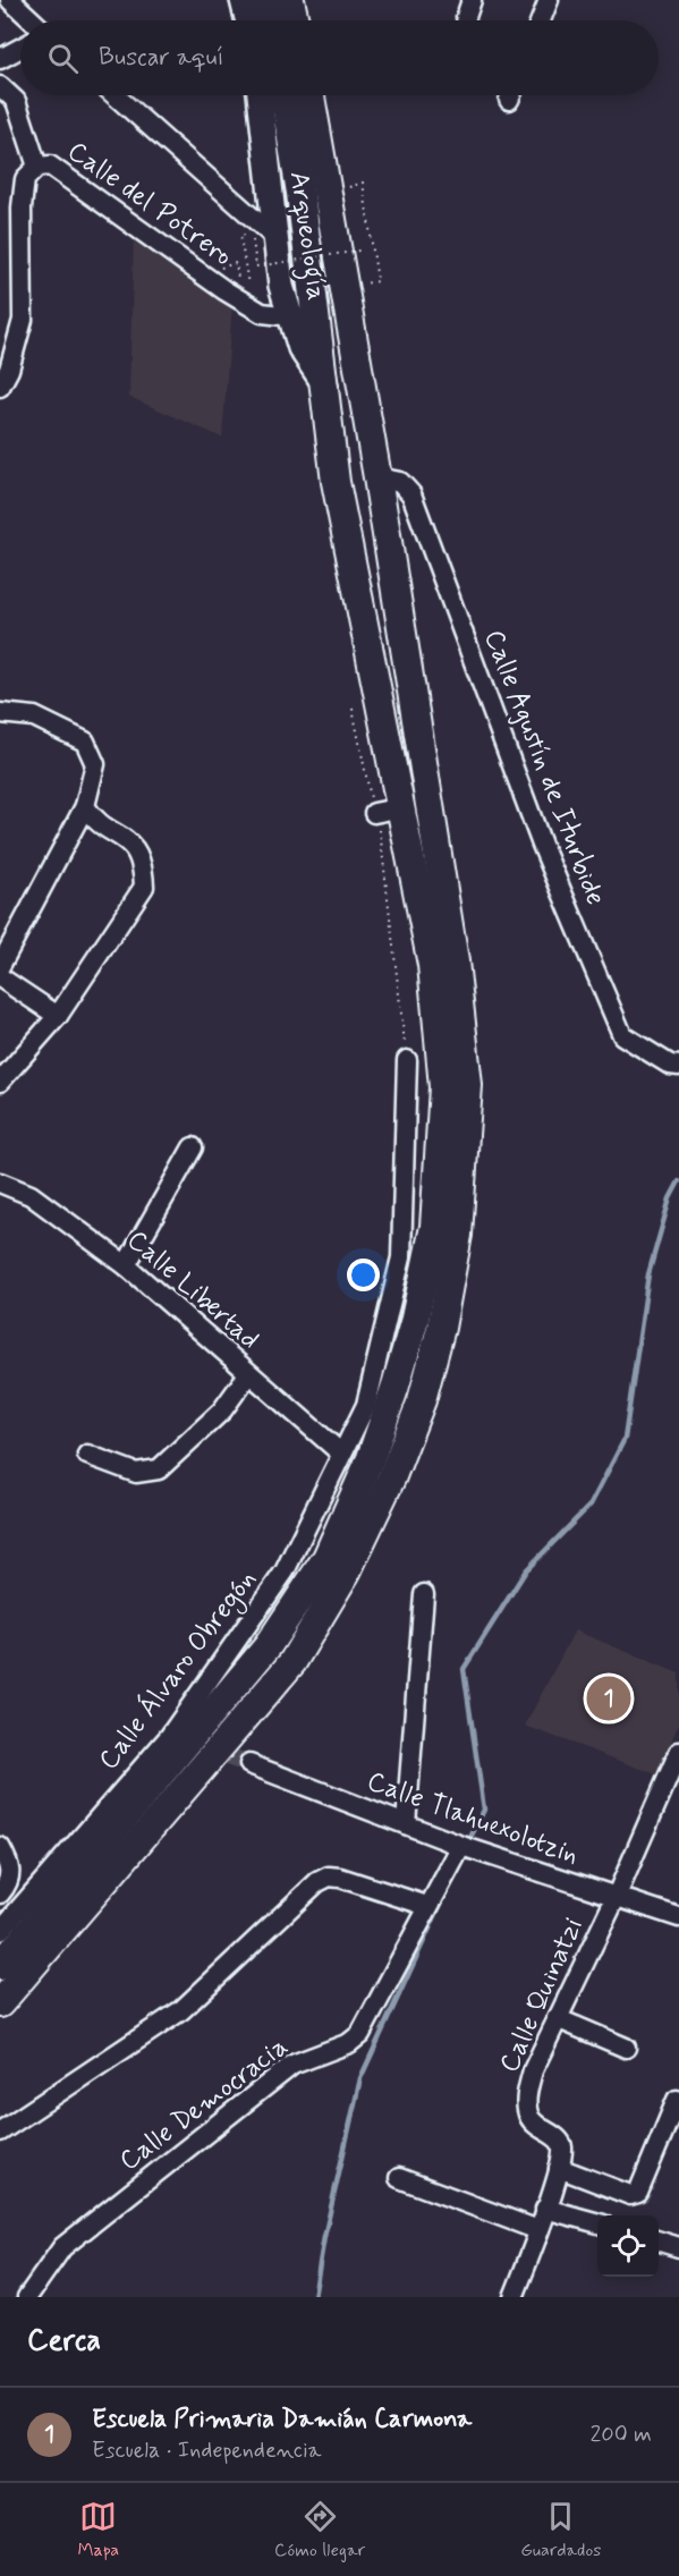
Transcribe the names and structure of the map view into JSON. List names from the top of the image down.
{
  "streets": {
    "main road": ["Arqueología"],
    "street": [
      "Calle del Potrero",
      "Calle Agustín de Iturbide",
      "Calle Libertad",
      "Calle Álvaro Obregón",
      "Calle Tlahuexolotzin",
      "Calle Quinatzi",
      "Calle Democracia"
    ]
  },
  "crossings": [
    ["Calle del Potrero", "Arqueología"],
    ["Calle Libertad", "Calle Álvaro Obregón"],
    ["Calle Tlahuexolotzin", "Calle Quinatzi"],
    ["Calle Tlahuexolotzin", "Calle Democracia"]
  ],
  "page": {
    "search": "Buscar aquí",
    "pins": "1",
    "heading": "Cerca",
    "list": [
      {
        "mark": "1",
        "name": "Escuela Primaria Damián Carmona",
        "note": "Escuela · Independencia",
        "value": "200 m"
      }
    ],
    "nav": ["Mapa", "Cómo llegar", "Guardados"]
  }
}
